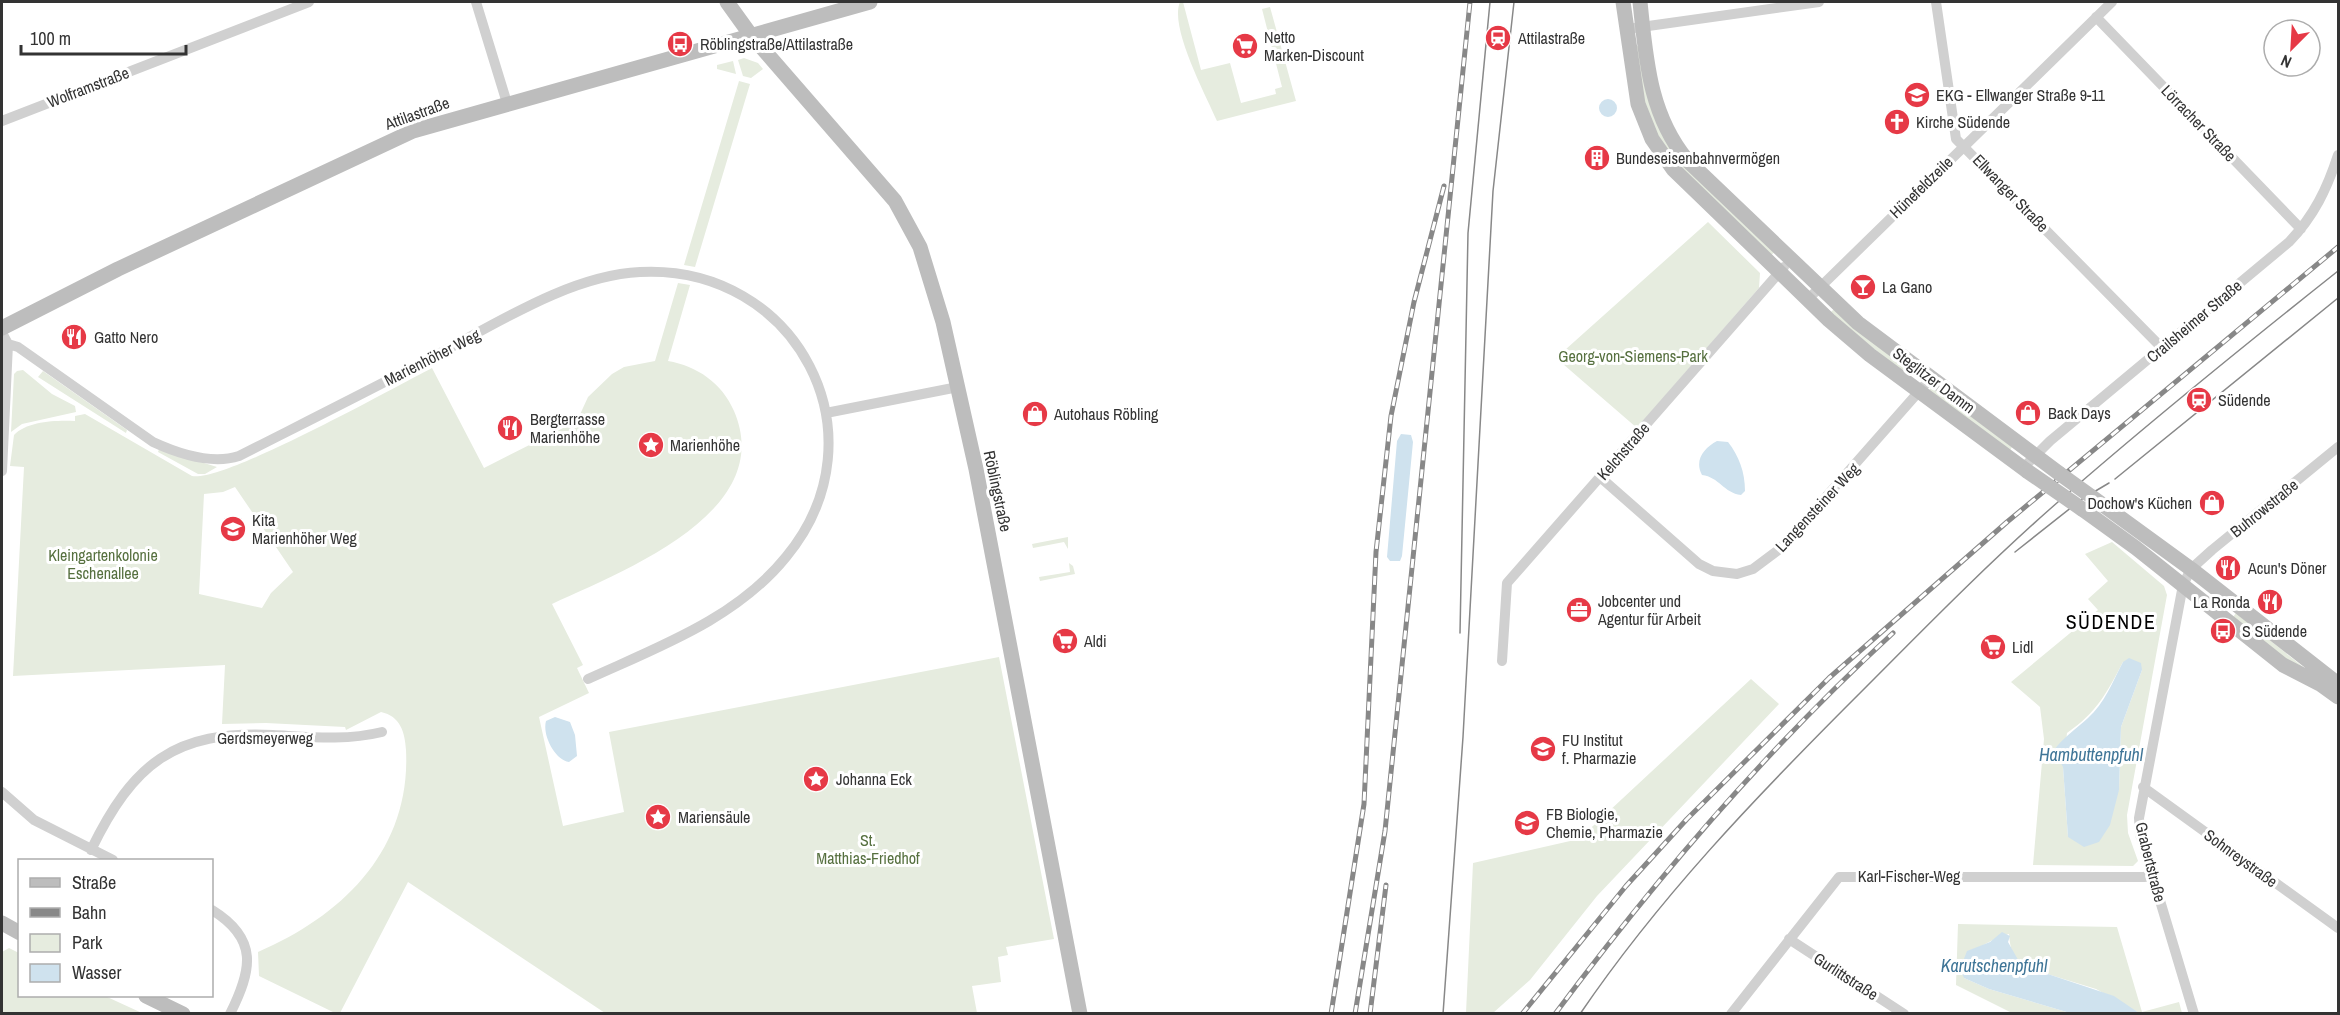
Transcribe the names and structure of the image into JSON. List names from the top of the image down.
{
  "streets": {
    "main road": ["Attilastraße", "Steglitzer Damm", "Röblingstraße"],
    "street": [
      "Wolframstraße",
      "Lörracher Straße",
      "Hünefeldzeile",
      "Ellwanger Straße",
      "Crailsheimer Straße",
      "Marienhöher Weg",
      "Kelchstraße",
      "Langensteiner Weg",
      "Buhrowstraße",
      "Gerdsmeyerweg",
      "Sohnreystraße",
      "Grabertstraße",
      "Karl-Fischer-Weg",
      "Gurlittstraße"
    ]
  },
  "crossings": [
    ["Attilastraße", "Röblingstraße"],
    ["Lörracher Straße", "Hünefeldzeile"],
    ["Lörracher Straße", "Crailsheimer Straße"],
    ["Hünefeldzeile", "Ellwanger Straße"],
    ["Hünefeldzeile", "Steglitzer Damm"],
    ["Ellwanger Straße", "Crailsheimer Straße"],
    ["Crailsheimer Straße", "Steglitzer Damm"],
    ["Steglitzer Damm", "Kelchstraße"],
    ["Steglitzer Damm", "Langensteiner Weg"],
    ["Steglitzer Damm", "Buhrowstraße"],
    ["Steglitzer Damm", "Grabertstraße"],
    ["Kelchstraße", "Langensteiner Weg"],
    ["Buhrowstraße", "Grabertstraße"],
    ["Sohnreystraße", "Grabertstraße"],
    ["Grabertstraße", "Karl-Fischer-Weg"],
    ["Karl-Fischer-Weg", "Gurlittstraße"]
  ],
  "districts": ["SÜDENDE"],
  "water": ["Hambuttenpfuhl", "Karutschenpfuhl"],
  "parks": ["Georg-von-Siemens-Park", "Kleingartenkolonie Eschenallee", "St. Matthias-Friedhof"],
  "places": {
    "station": ["Attilastraße", "Südende"],
    "bus stop": ["Röblingstraße/Attilastraße", "S Südende"],
    "supermarket": ["Netto Marken-Discount", "Aldi", "Lidl"],
    "school or university": [
      "EKG - Ellwanger Straße 9-11",
      "Kita Marienhöher Weg",
      "FU Institut f. Pharmazie",
      "FB Biologie, Chemie, Pharmazie"
    ],
    "church": ["Kirche Südende"],
    "building": ["Bundeseisenbahnvermögen"],
    "bar": ["La Gano"],
    "restaurant": [
      "Gatto Nero",
      "Bergterrasse Marienhöhe",
      "Acun's Döner",
      "La Ronda"
    ],
    "shop": ["Back Days", "Autohaus Röbling", "Dochow's Küchen"],
    "place": ["Marienhöhe", "Johanna Eck", "Mariensäule"],
    "office": ["Jobcenter und Agentur für Arbeit"]
  },
  "legend": [
    "Straße",
    "Bahn",
    "Park",
    "Wasser"
  ],
  "scale_bar": "100 m",
  "north": "bottom left"
}
